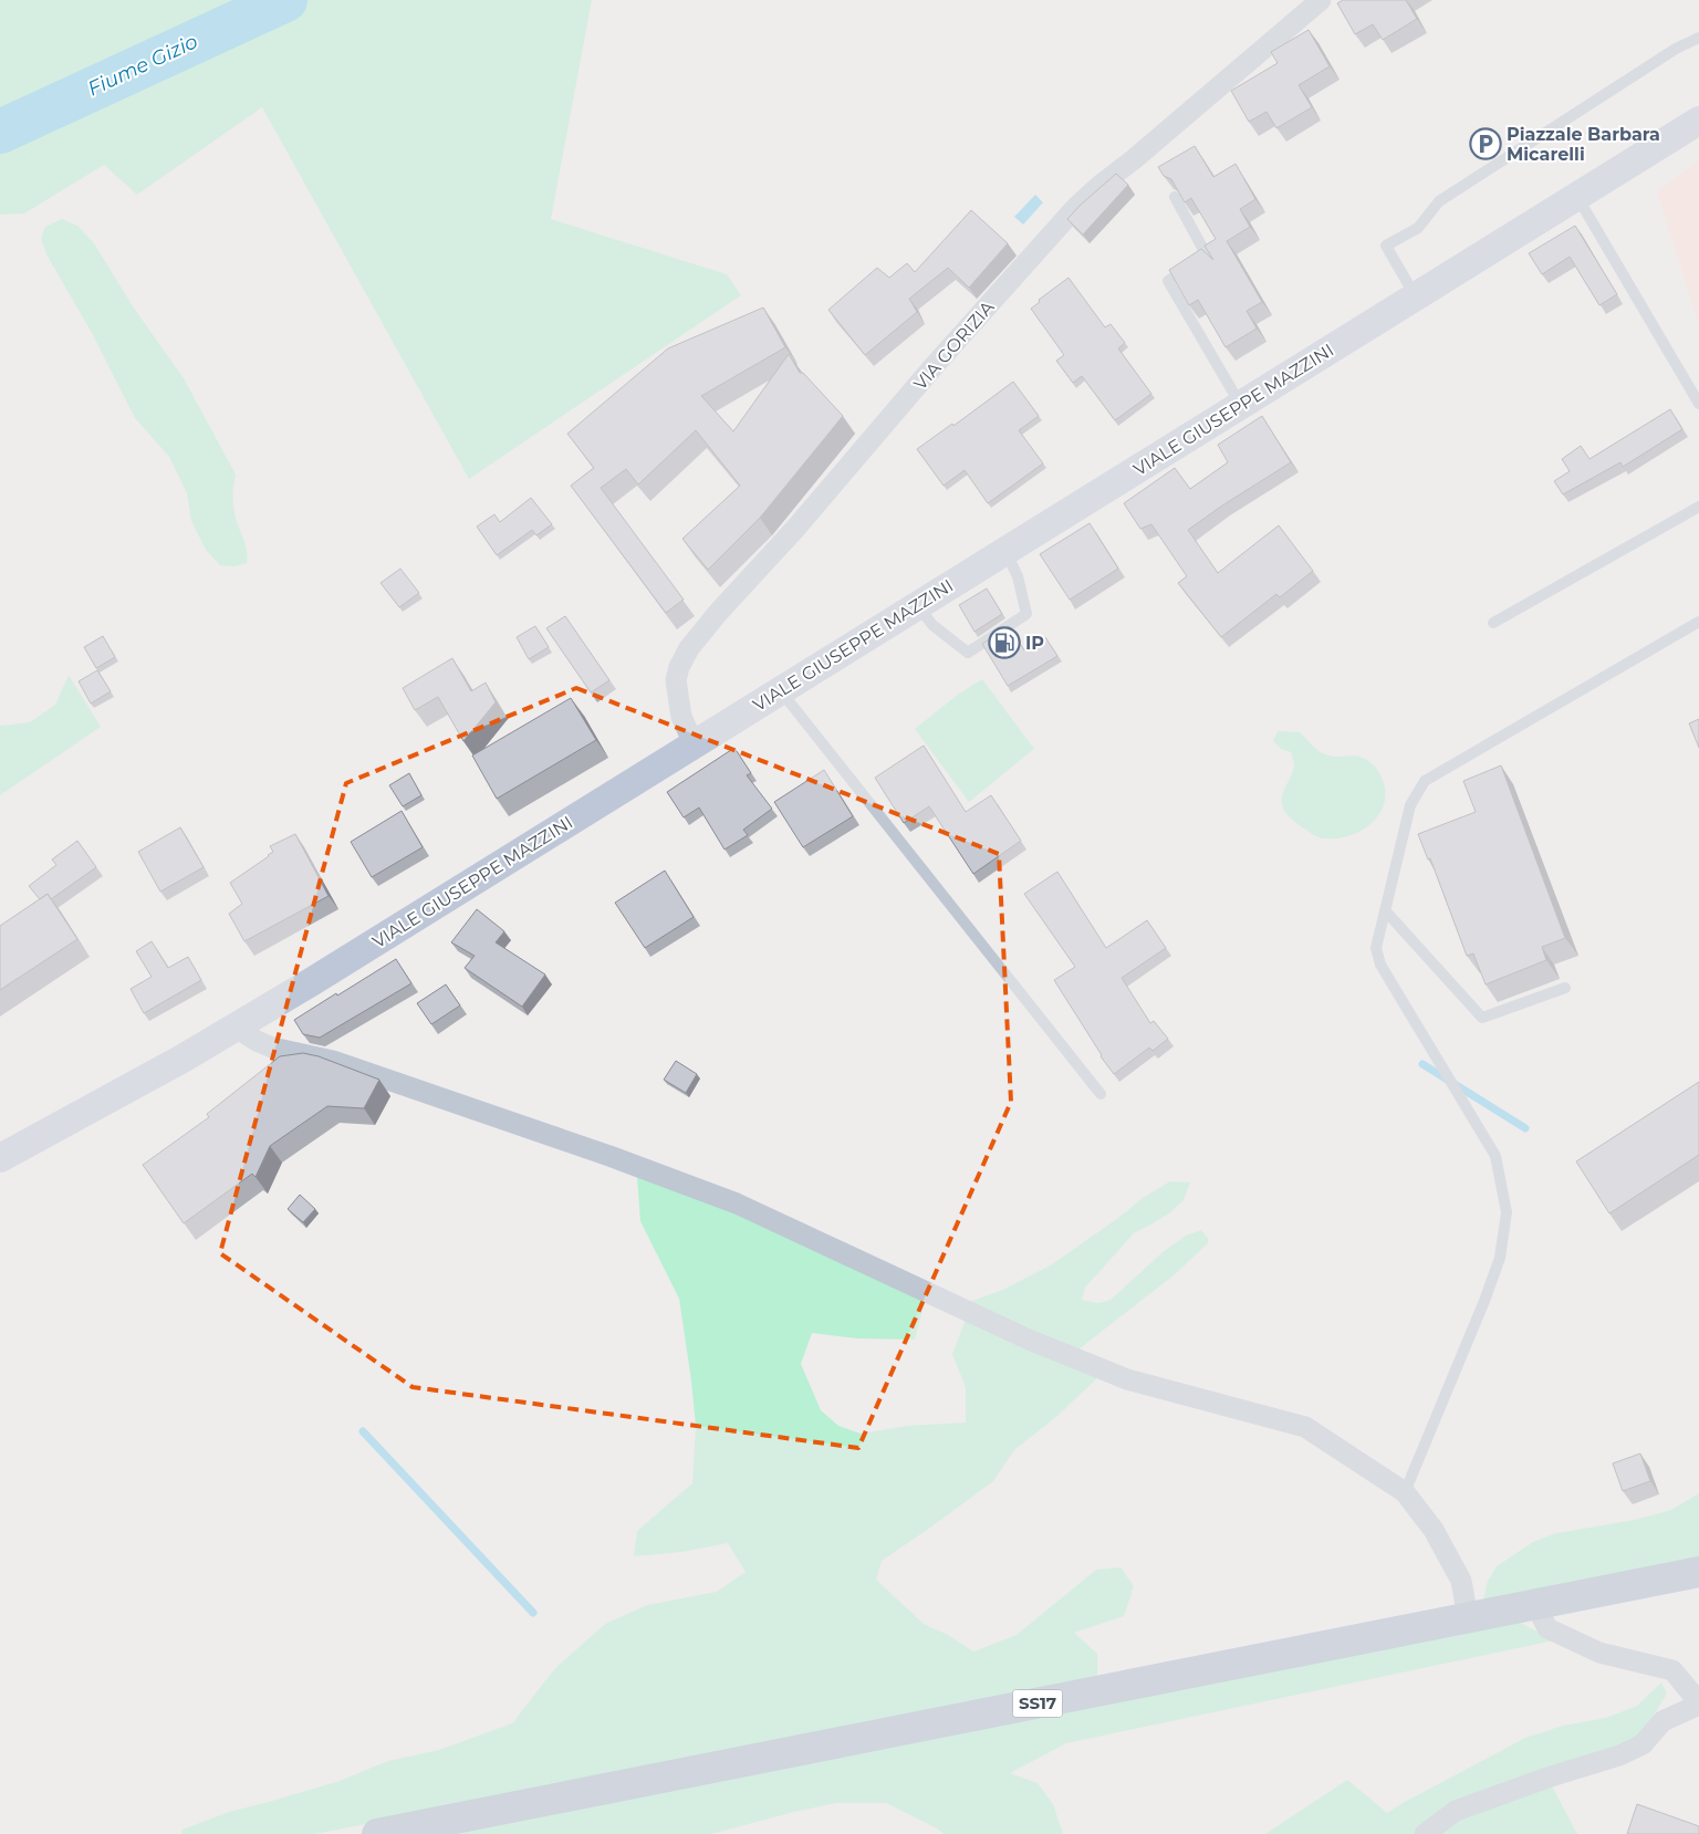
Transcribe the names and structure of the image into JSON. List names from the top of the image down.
{
  "streets": {
    "main road": ["VIALE GIUSEPPE MAZZINI", "SS17"],
    "street": ["VIA GORIZIA"]
  },
  "crossings": [
    ["VIA GORIZIA", "VIALE GIUSEPPE MAZZINI"]
  ],
  "water": ["Fiume Gizio"],
  "places": {
    "parking": ["Piazzale Barbara Micarelli"],
    "fuel station": ["IP"]
  }
}
